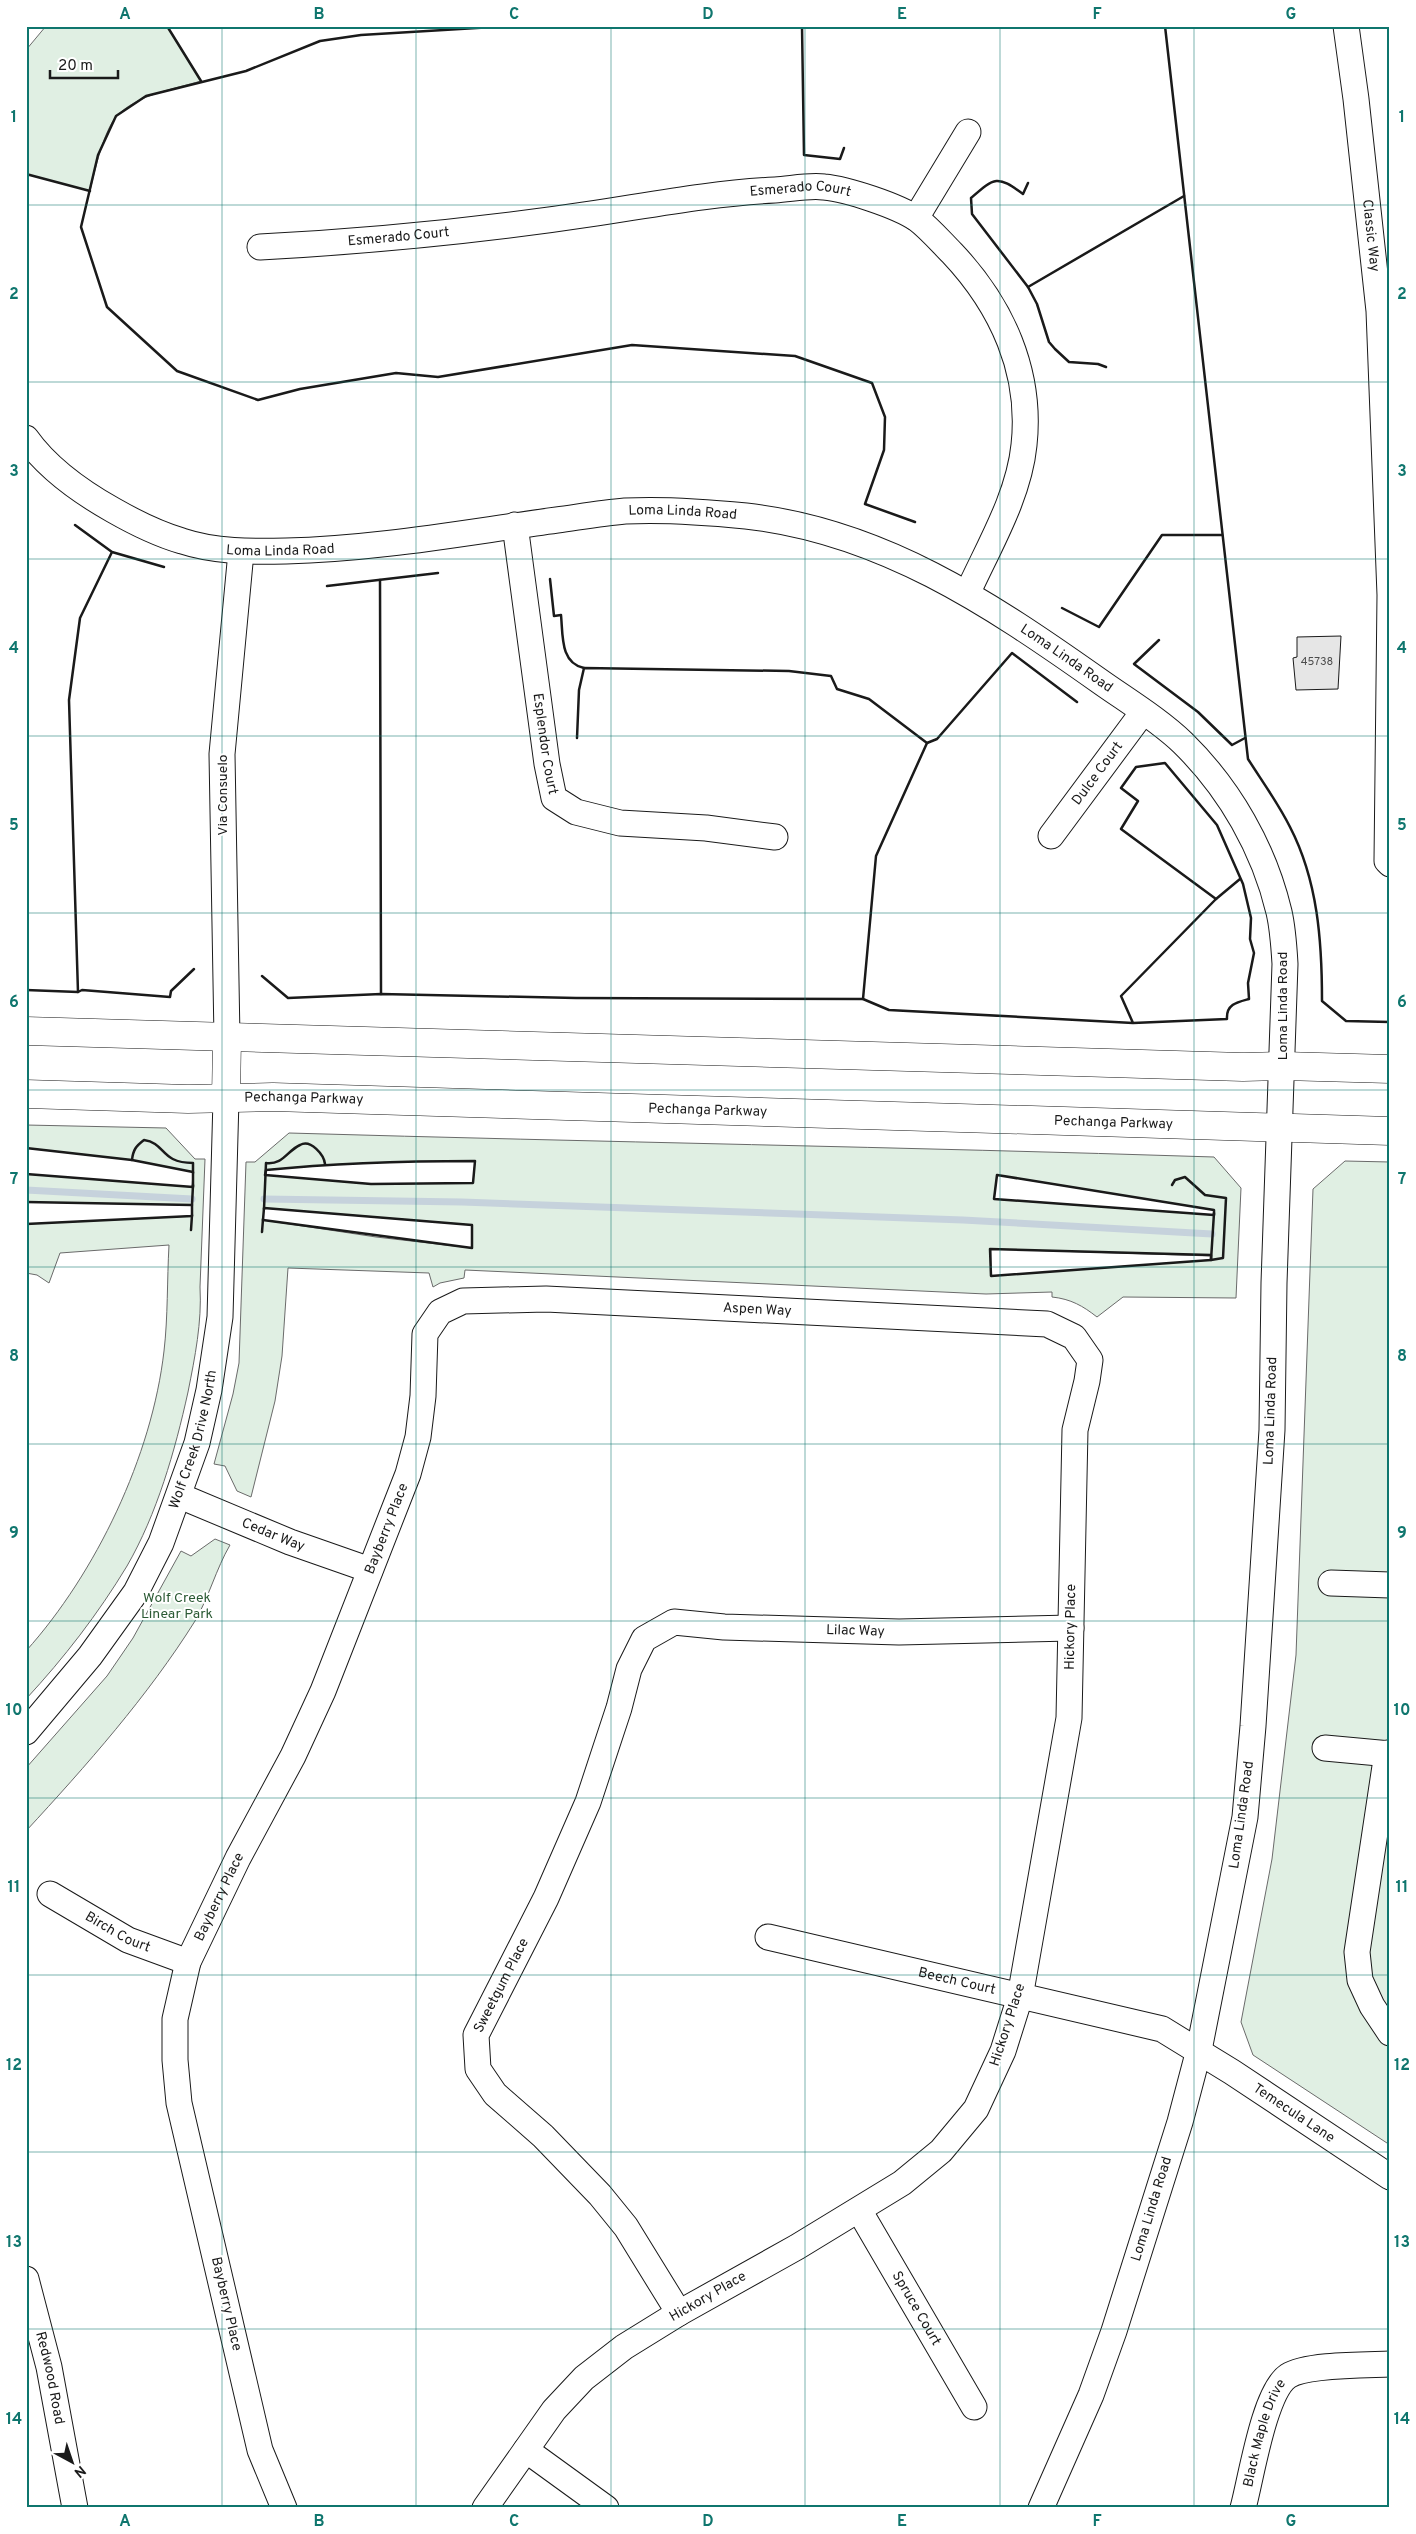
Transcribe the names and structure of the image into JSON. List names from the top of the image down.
{
  "streets": {
    "main road": ["Pechanga Parkway"],
    "street": [
      "Esmerado Court",
      "Classic Way",
      "Loma Linda Road",
      "Esplendor Court",
      "Dulce Court",
      "Via Consuelo",
      "Aspen Way",
      "Wolf Creek Drive North",
      "Bayberry Place",
      "Cedar Way",
      "Hickory Place",
      "Lilac Way",
      "Birch Court",
      "Beech Court",
      "Sweetgum Place",
      "Temecula Lane",
      "Spruce Court",
      "Redwood Road",
      "Black Maple Drive"
    ]
  },
  "crossings": [
    ["Esmerado Court", "Loma Linda Road"],
    ["Loma Linda Road", "Esplendor Court"],
    ["Loma Linda Road", "Dulce Court"],
    ["Loma Linda Road", "Via Consuelo"],
    ["Loma Linda Road", "Pechanga Parkway"],
    ["Loma Linda Road", "Beech Court"],
    ["Loma Linda Road", "Temecula Lane"],
    ["Pechanga Parkway", "Wolf Creek Drive North"],
    ["Aspen Way", "Bayberry Place"],
    ["Aspen Way", "Hickory Place"],
    ["Wolf Creek Drive North", "Cedar Way"],
    ["Bayberry Place", "Cedar Way"],
    ["Bayberry Place", "Birch Court"],
    ["Hickory Place", "Lilac Way"],
    ["Hickory Place", "Beech Court"],
    ["Hickory Place", "Sweetgum Place"],
    ["Hickory Place", "Spruce Court"],
    ["Lilac Way", "Sweetgum Place"],
    ["Beech Court", "Temecula Lane"]
  ],
  "parks": ["Wolf Creek Linear Park"],
  "house_numbers": ["45738"],
  "scale_bar": "20 m",
  "north": "bottom right",
  "grid": {
    "columns": [
      "A",
      "B",
      "C",
      "D",
      "E",
      "F",
      "G"
    ],
    "rows": [
      "1",
      "2",
      "3",
      "4",
      "5",
      "6",
      "7",
      "8",
      "9",
      "10",
      "11",
      "12",
      "13",
      "14"
    ]
  }
}
